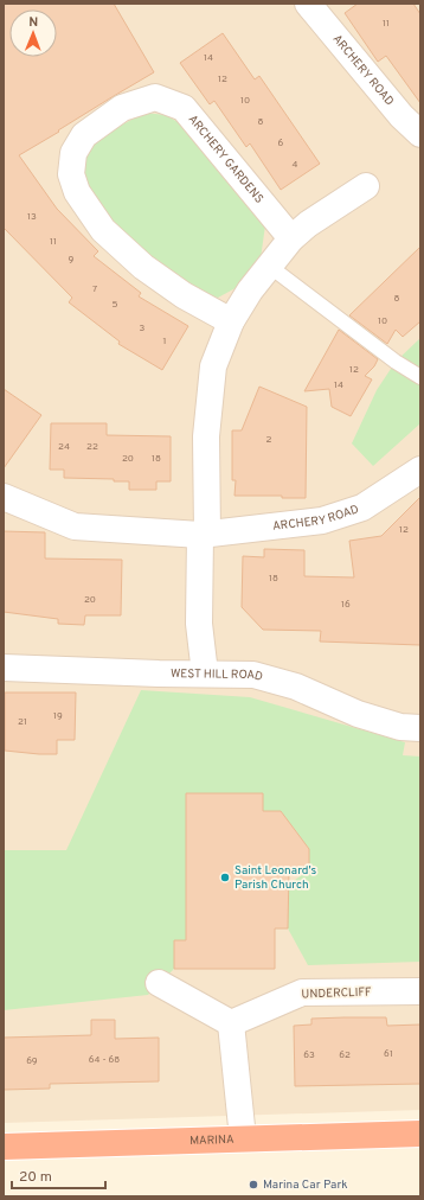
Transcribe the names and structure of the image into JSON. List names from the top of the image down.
{
  "streets": {
    "highway": ["MARINA"],
    "street": [
      "ARCHERY ROAD",
      "ARCHERY GARDENS",
      "WEST HILL ROAD",
      "UNDERCLIFF"
    ]
  },
  "places": ["Saint Leonard's Parish Church", "Marina Car Park"],
  "house_numbers": [
    "11",
    "14",
    "12",
    "10",
    "8",
    "6",
    "4",
    "13",
    "11",
    "9",
    "7",
    "8",
    "5",
    "10",
    "3",
    "1",
    "12",
    "14",
    "2",
    "24",
    "22",
    "20",
    "18",
    "12",
    "18",
    "20",
    "16",
    "19",
    "21",
    "61",
    "63",
    "62",
    "64 - 68",
    "69"
  ],
  "scale_bar": "20 m",
  "north": "top"
}
